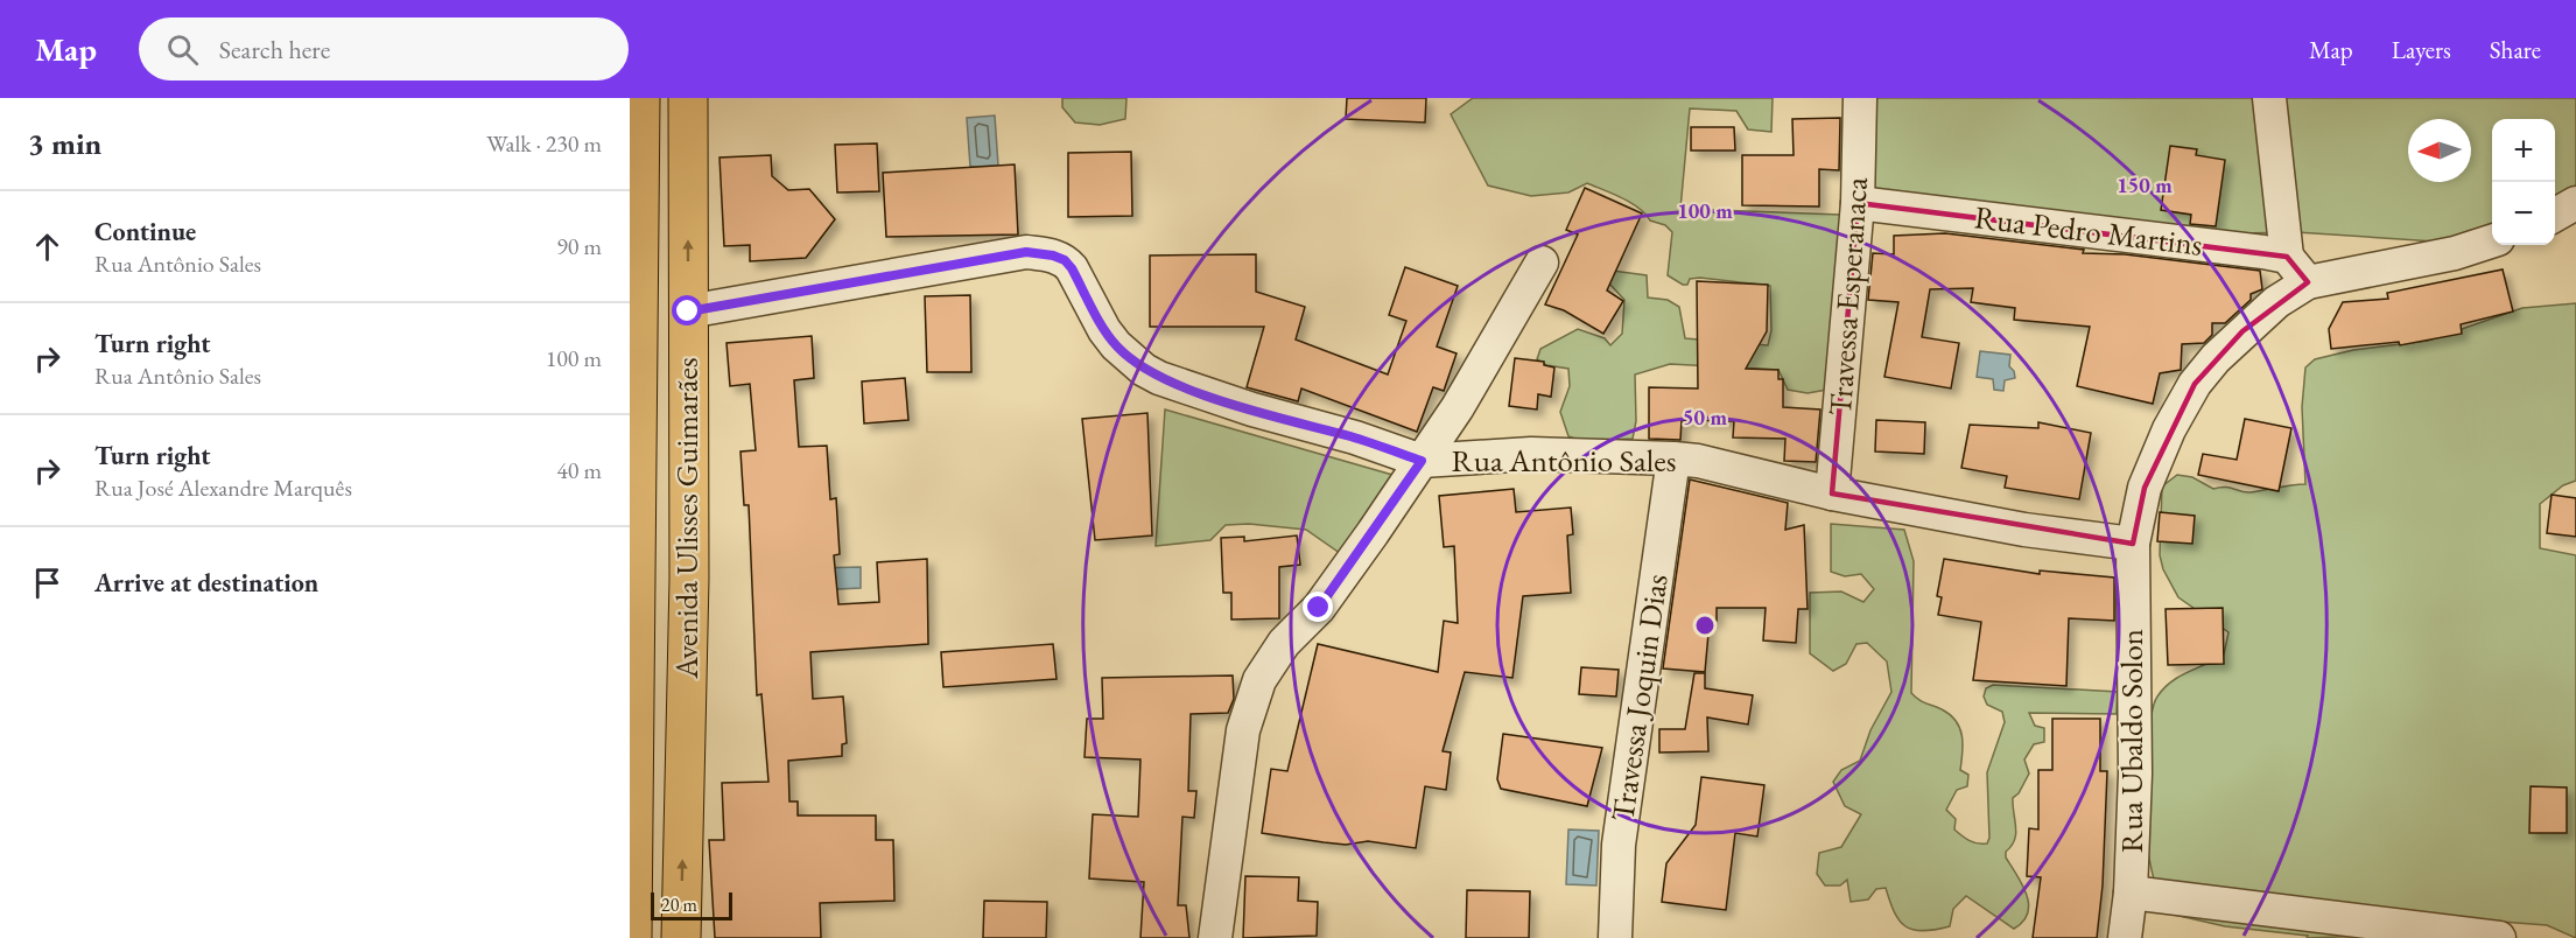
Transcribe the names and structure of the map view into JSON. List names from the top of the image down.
{
  "streets": {
    "main road": ["Avenida Ulisses Guimarães"],
    "street": [
      "Rua Pedro Martins",
      "Travessa Esperanaca",
      "Rua Antônio Sales",
      "Travessa Joquin Dias",
      "Rua Ubaldo Solon"
    ]
  },
  "crossings": [
    ["Rua Pedro Martins", "Travessa Esperanaca"],
    ["Travessa Esperanaca", "Rua Antônio Sales"],
    ["Rua Antônio Sales", "Avenida Ulisses Guimarães"],
    ["Rua Antônio Sales", "Travessa Joquin Dias"],
    ["Rua Antônio Sales", "Rua Ubaldo Solon"]
  ],
  "scale_bar": "20 m",
  "north": "left",
  "page": {
    "header": "Map",
    "search": "Search here",
    "nav": ["Map", "Layers", "Share"],
    "heading": ["3 min", "Walk · 230 m"],
    "map_buttons": ["+", "−"],
    "list": [
      ["Continue", "Rua Antônio Sales", "90 m"],
      ["Turn right", "Rua Antônio Sales", "100 m"],
      ["Turn right", "Rua José Alexandre Marquês", "40 m"],
      "Arrive at destination"
    ],
    "scale": "20 m"
  },
  "rings": ["150 m", "100 m", "50 m"]
}
